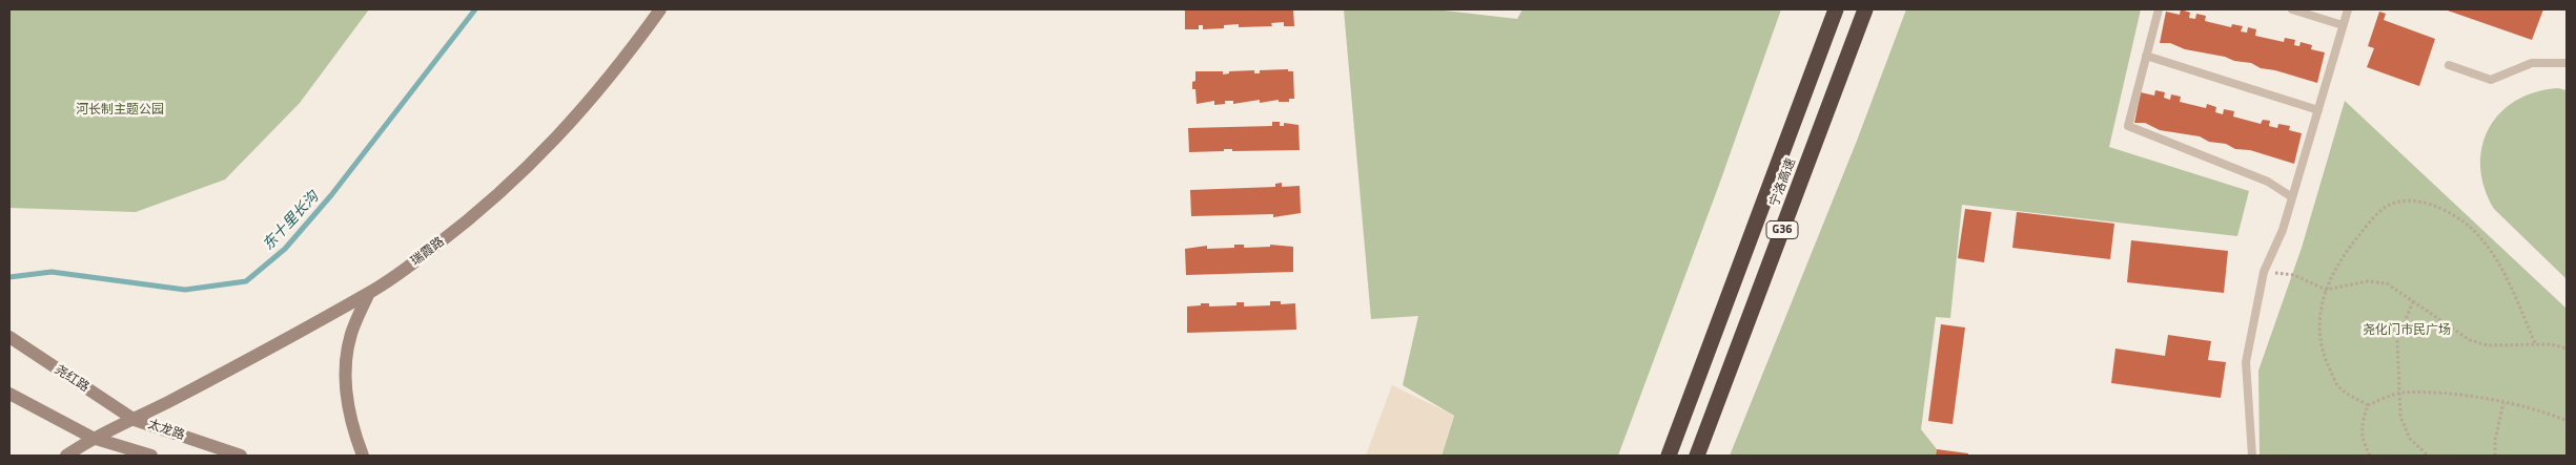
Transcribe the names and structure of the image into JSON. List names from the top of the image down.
{
  "streets": {
    "highway": ["宁洛高速", "G36"],
    "street": ["瑞霞路", "尧红路", "太龙路"]
  },
  "crossings": [
    ["瑞霞路", "尧红路"],
    ["瑞霞路", "太龙路"],
    ["尧红路", "太龙路"]
  ],
  "water": ["东十里长沟"],
  "parks": ["河长制主题公园", "尧化门市民广场"]
}
